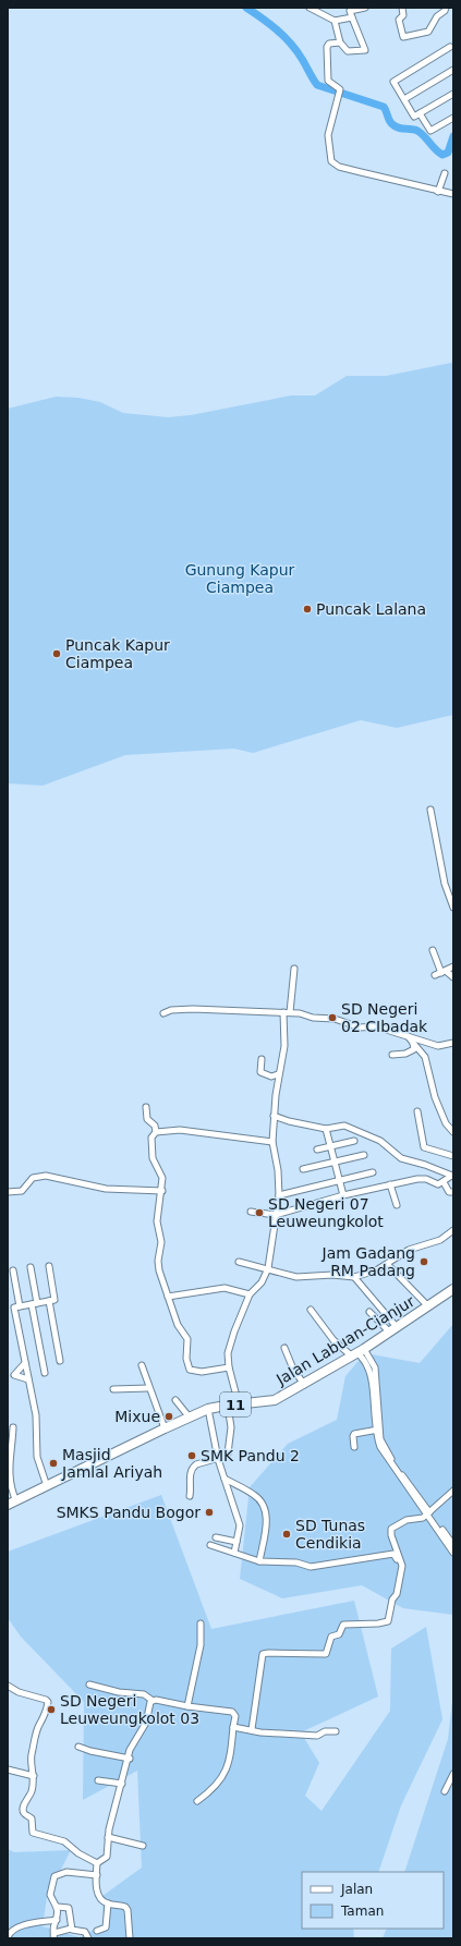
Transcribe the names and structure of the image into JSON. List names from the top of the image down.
{
  "streets": {
    "highway": ["Jalan Labuan-Cianjur", "11"]
  },
  "parks": ["Gunung Kapur Ciampea"],
  "places": [
    "Puncak Lalana",
    "Puncak Kapur Ciampea",
    "SD Negeri 02 CIbadak",
    "SD Negeri 07 Leuweungkolot",
    "Jam Gadang RM Padang",
    "Mixue",
    "SMK Pandu 2",
    "Masjid Jamlal Ariyah",
    "SMKS Pandu Bogor",
    "SD Tunas Cendikia",
    "SD Negeri Leuweungkolot 03"
  ],
  "legend": ["Jalan", "Taman"]
}
